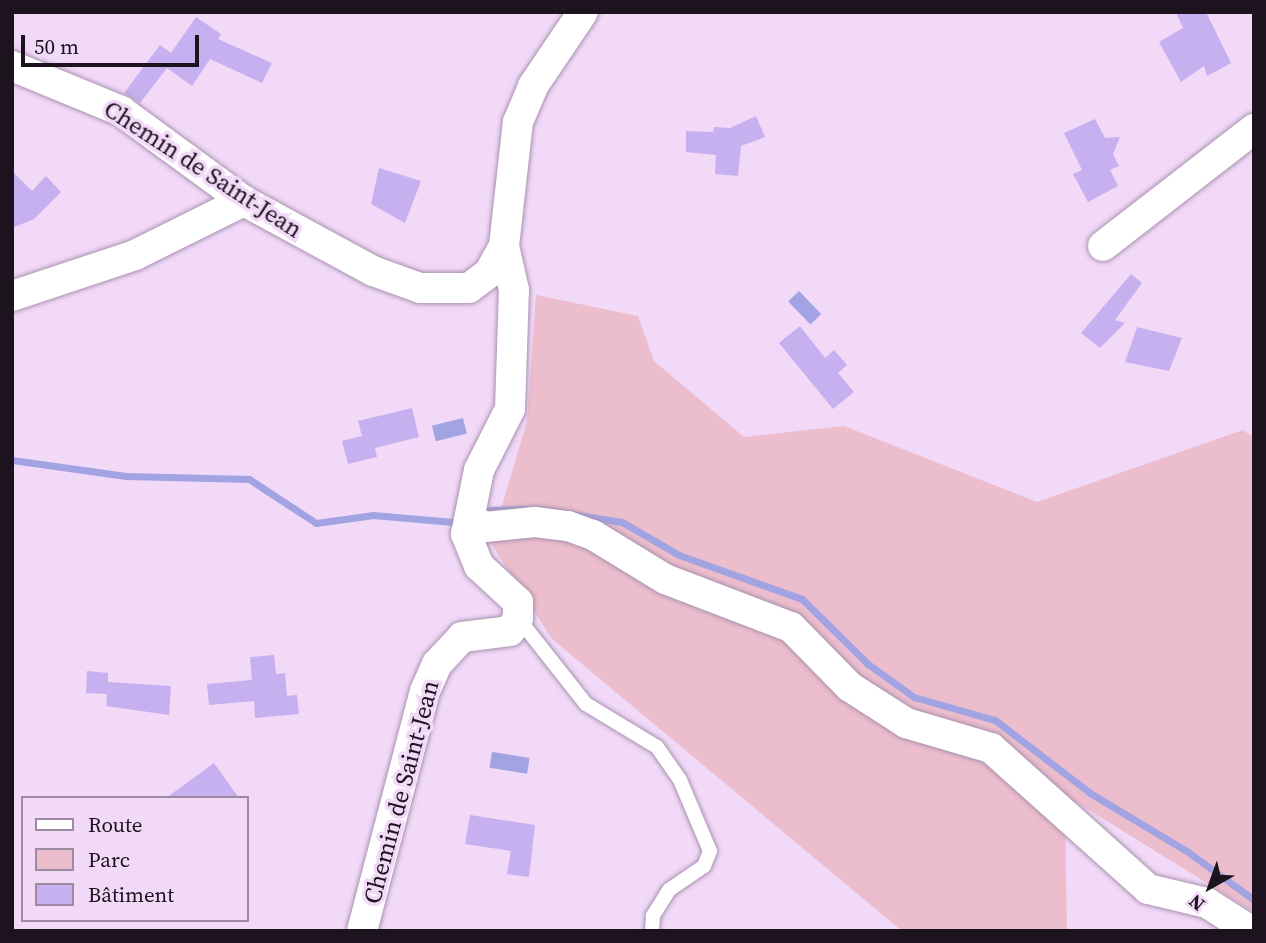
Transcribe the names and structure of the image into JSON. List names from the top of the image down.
{
  "streets": {
    "street": ["Chemin de Saint-Jean"]
  },
  "legend": ["Route", "Parc", "Bâtiment"],
  "scale_bar": "50 m",
  "north": "bottom left"
}
